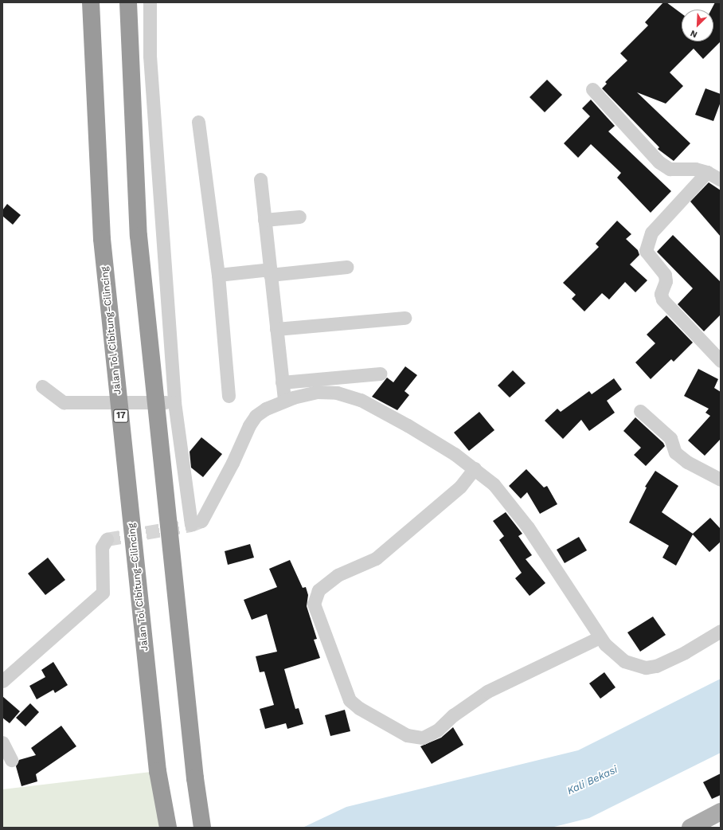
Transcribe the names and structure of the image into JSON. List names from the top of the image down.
{
  "streets": {
    "highway": ["Jalan Tol Cibitung–Cilincing", "17"]
  },
  "water": ["Kali Bekasi"],
  "north": "bottom left"
}
